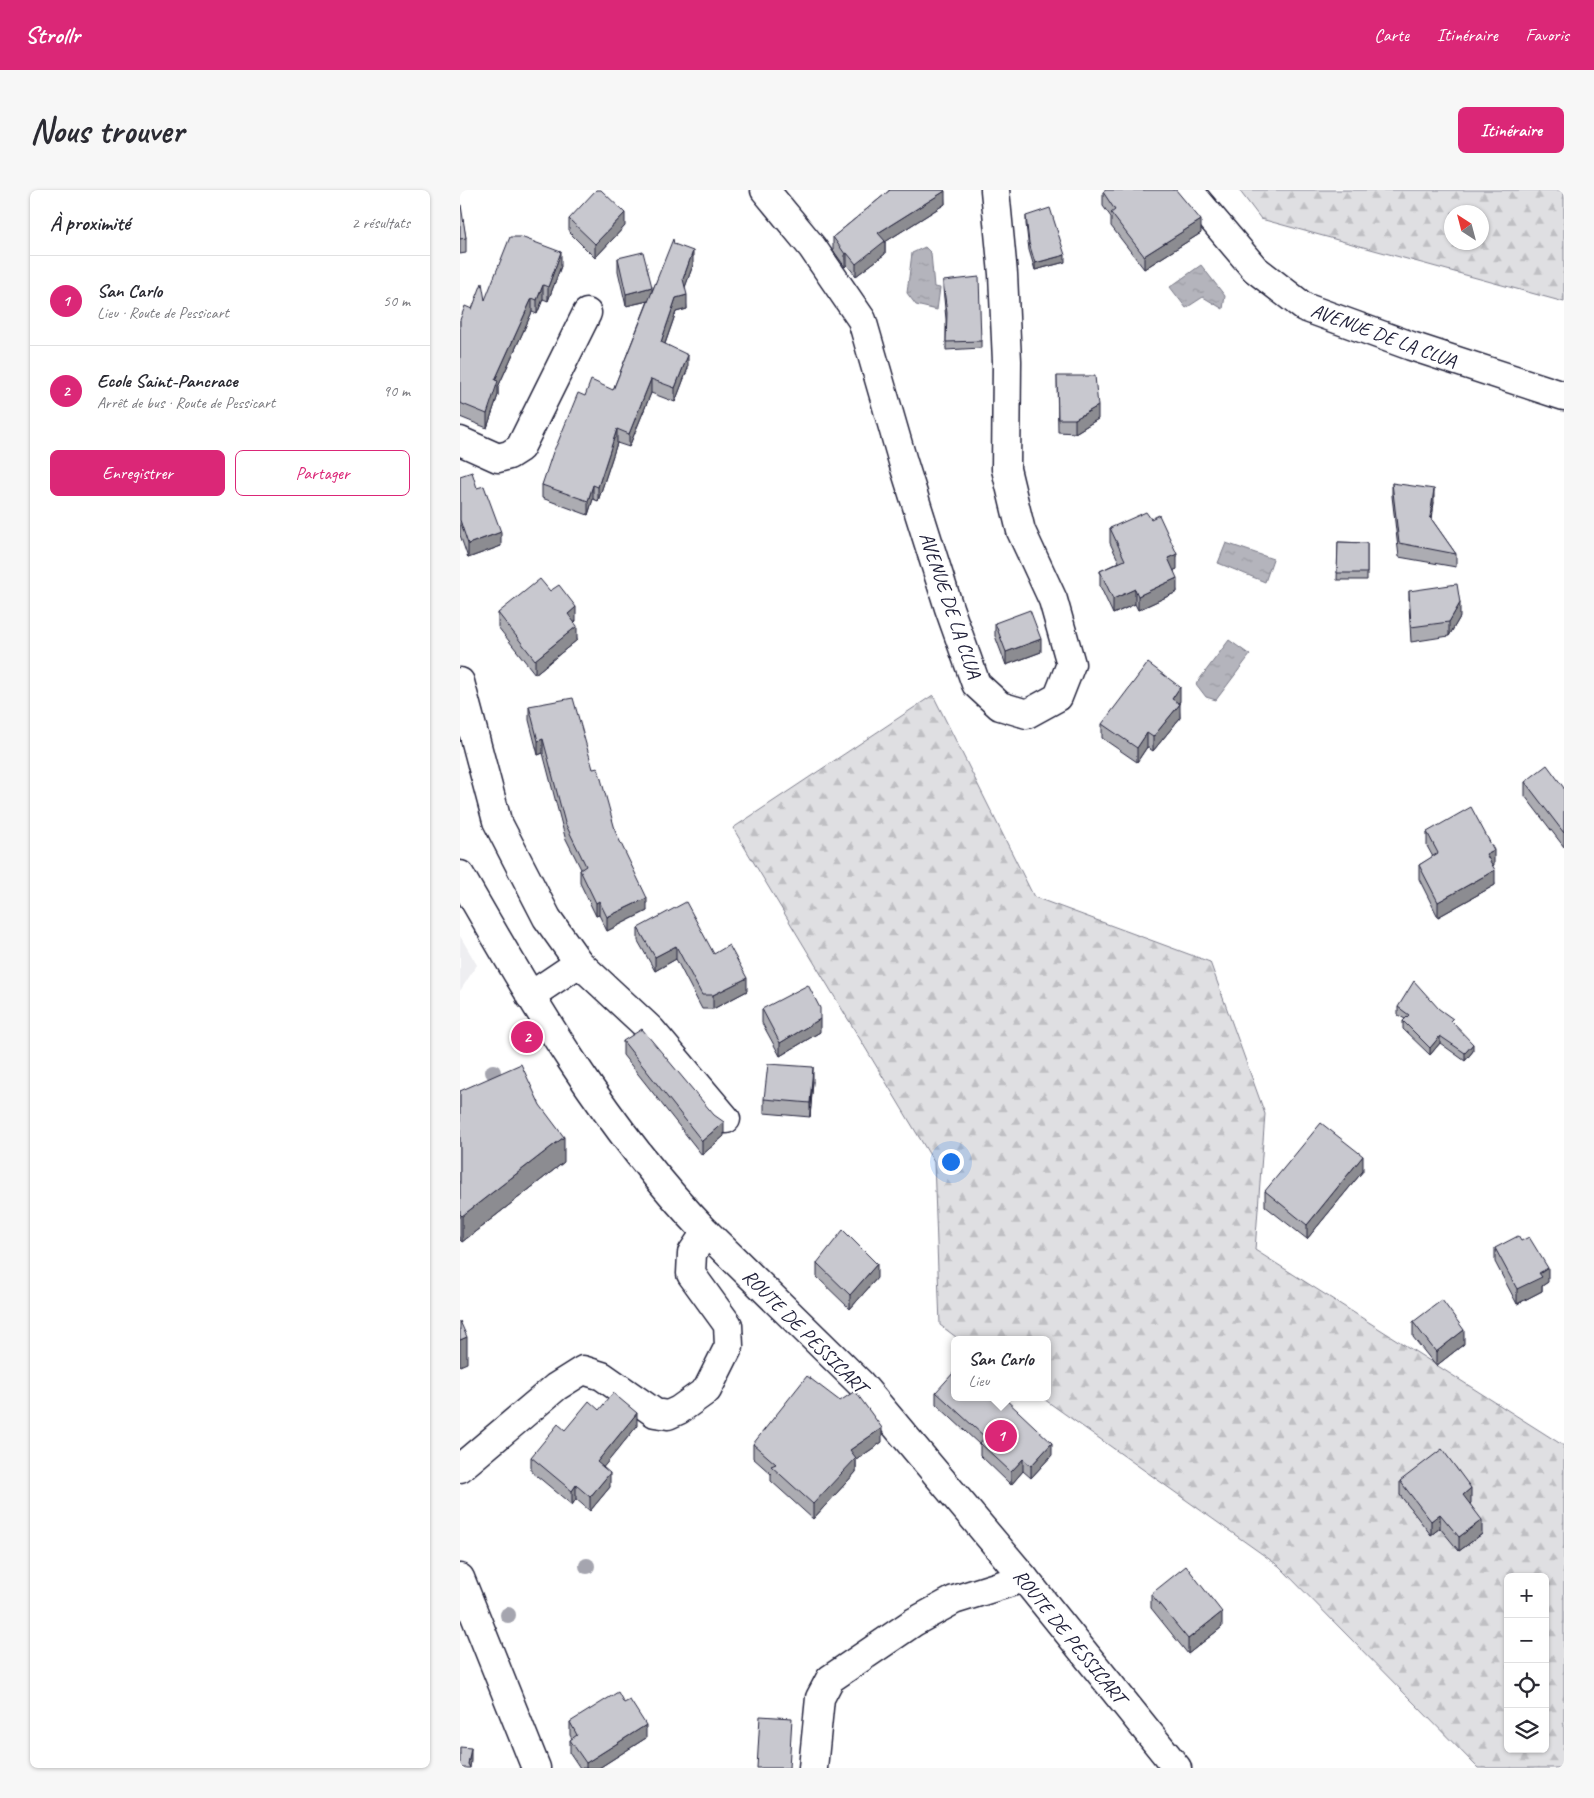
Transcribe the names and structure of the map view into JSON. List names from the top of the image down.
{
  "streets": {
    "street": ["AVENUE DE LA CLUA", "ROUTE DE PESSICART"]
  },
  "north": "top left",
  "page": {
    "header": "Strollr",
    "nav": ["Carte", "Itinéraire", "Favoris"],
    "buttons": [
      "Itinéraire",
      ["Enregistrer", "Partager"]
    ],
    "title": "Nous trouver",
    "heading": ["À proximité", "2 résultats"],
    "list": [
      {
        "mark": "1",
        "name": "San Carlo",
        "note": "Lieu · Route de Pessicart",
        "value": "50 m"
      },
      {
        "mark": "2",
        "name": "Ecole Saint-Pancrace",
        "note": "Arrêt de bus · Route de Pessicart",
        "value": "90 m"
      }
    ],
    "pins": ["2", "1"],
    "popup": ["San Carlo", "Lieu"],
    "map_buttons": ["+", "−"]
  }
}
